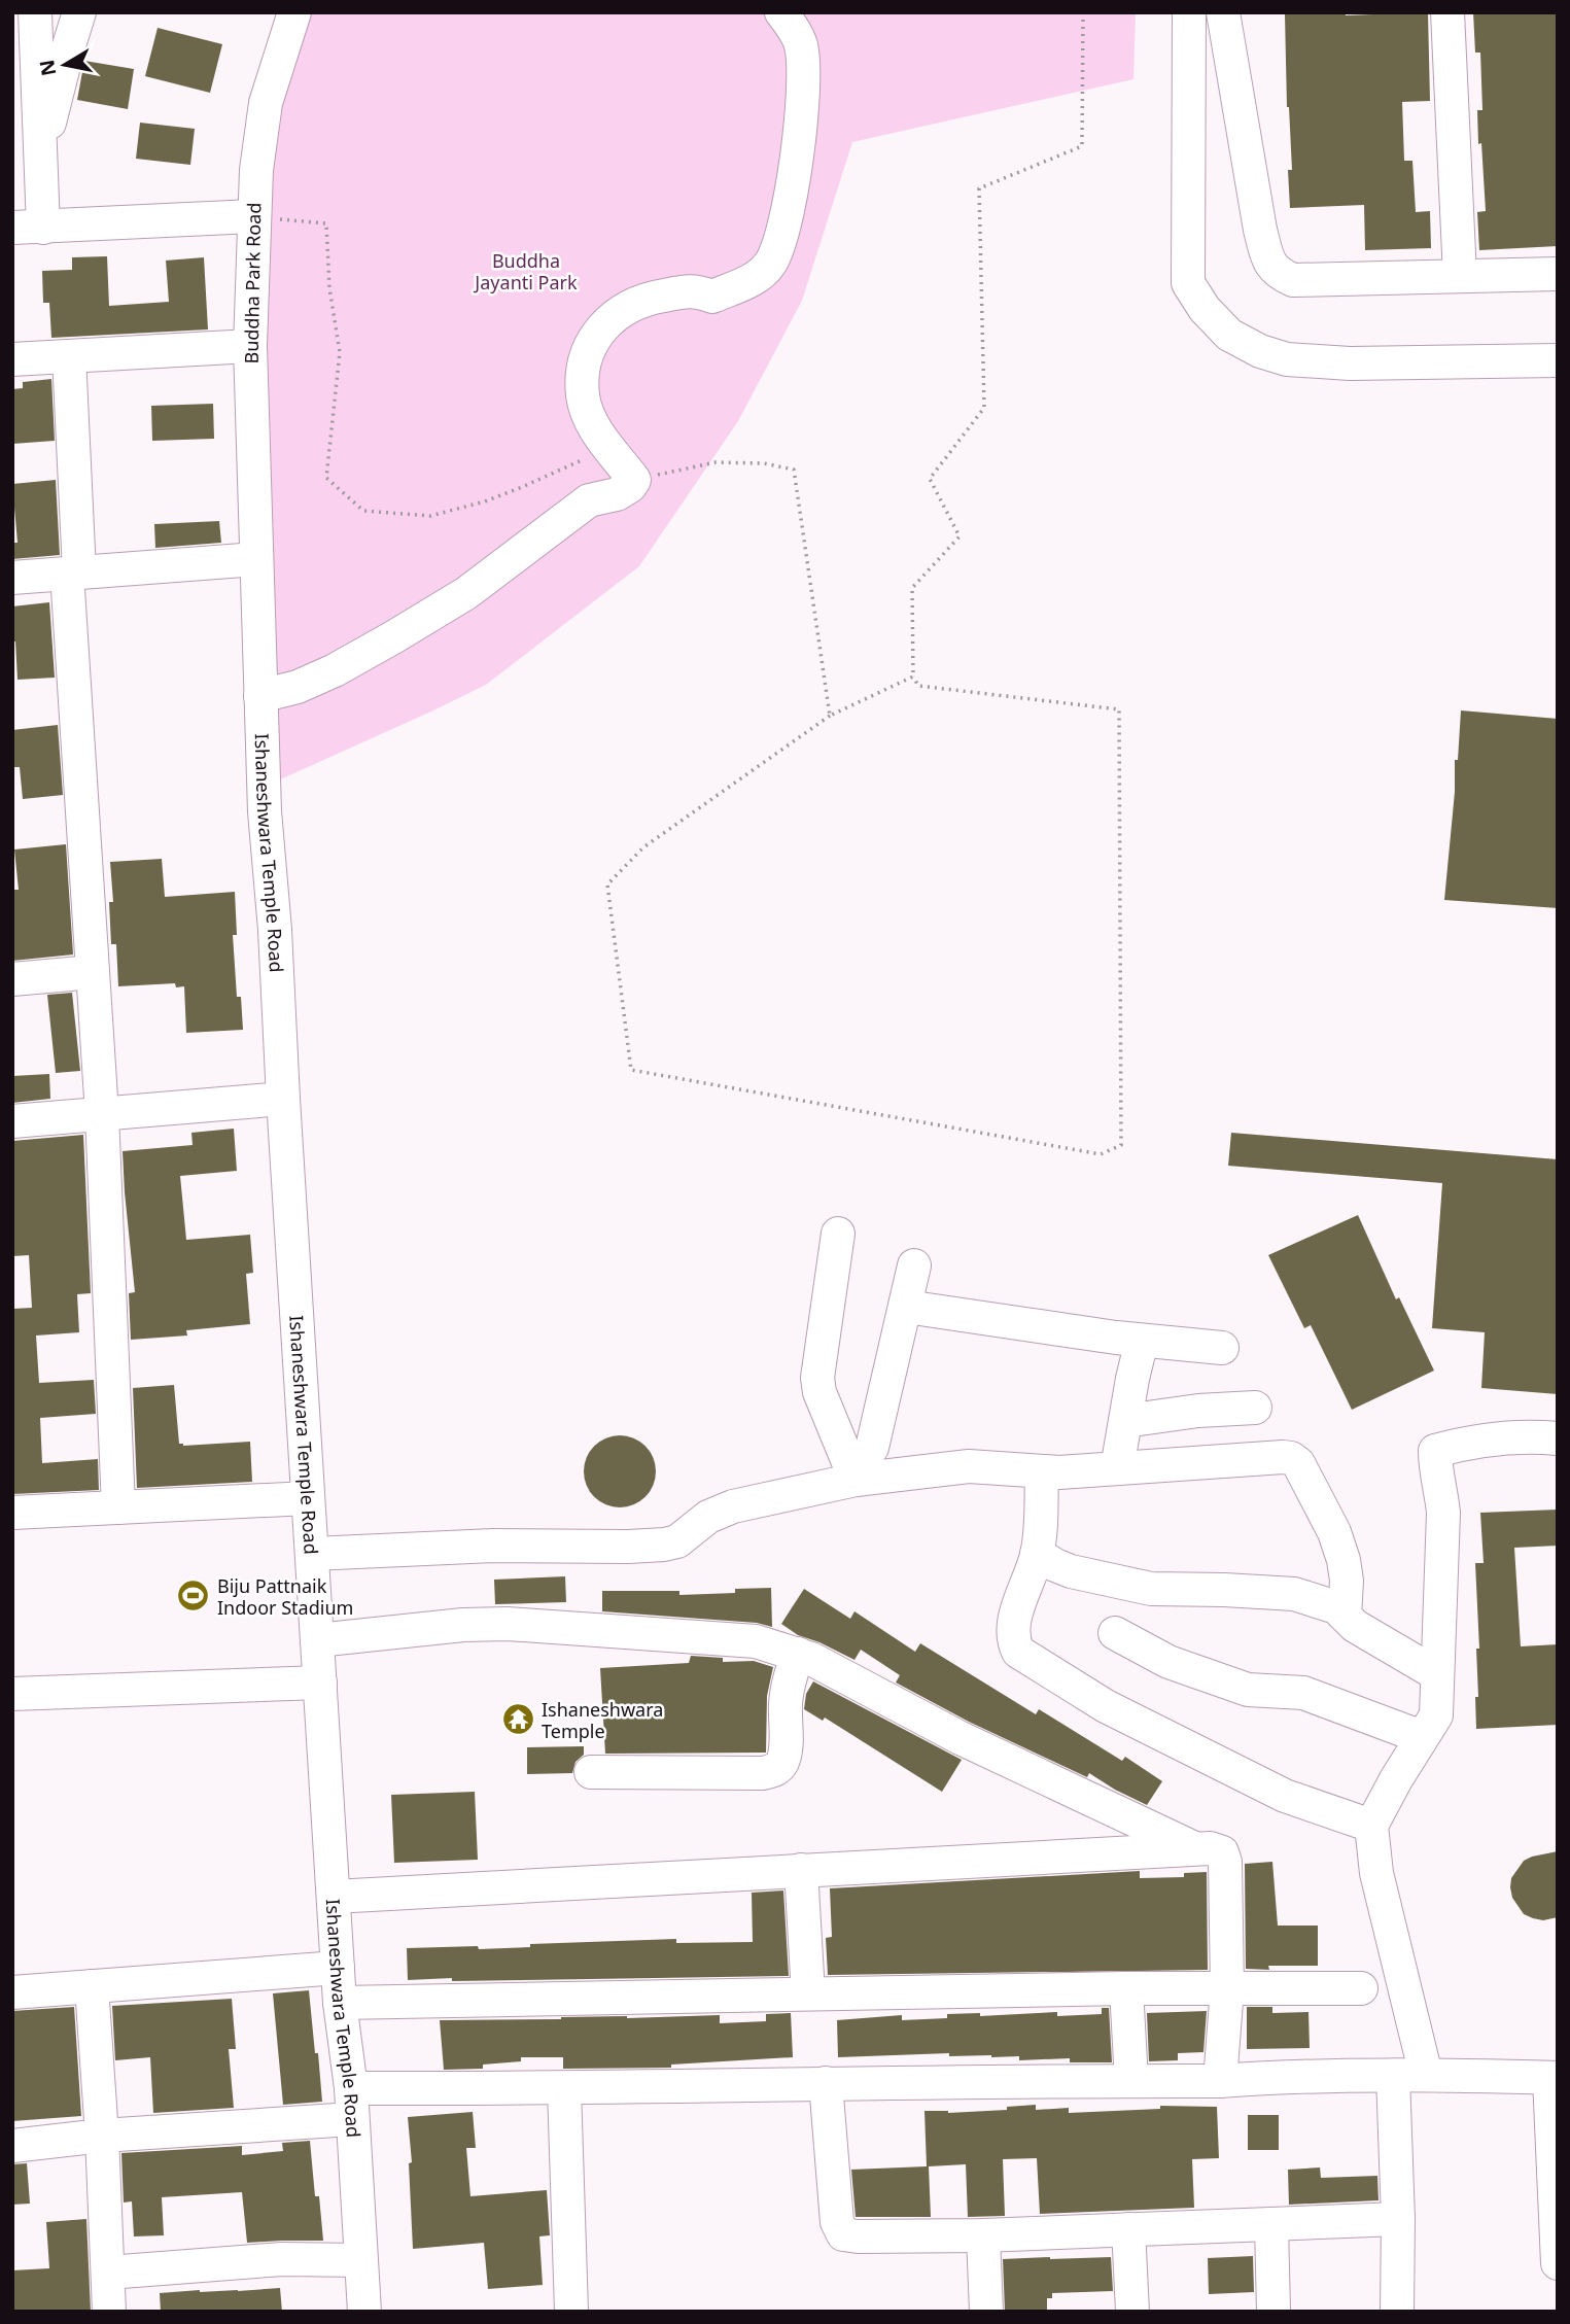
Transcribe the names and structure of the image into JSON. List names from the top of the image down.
{
  "streets": {
    "street": ["Buddha Park Road", "Ishaneshwara Temple Road"]
  },
  "crossings": [
    ["Buddha Park Road", "Ishaneshwara Temple Road"]
  ],
  "parks": ["Buddha Jayanti Park"],
  "places": {
    "sports": ["Biju Pattnaik Indoor Stadium"],
    "temple": ["Ishaneshwara Temple"]
  },
  "north": "left"
}
